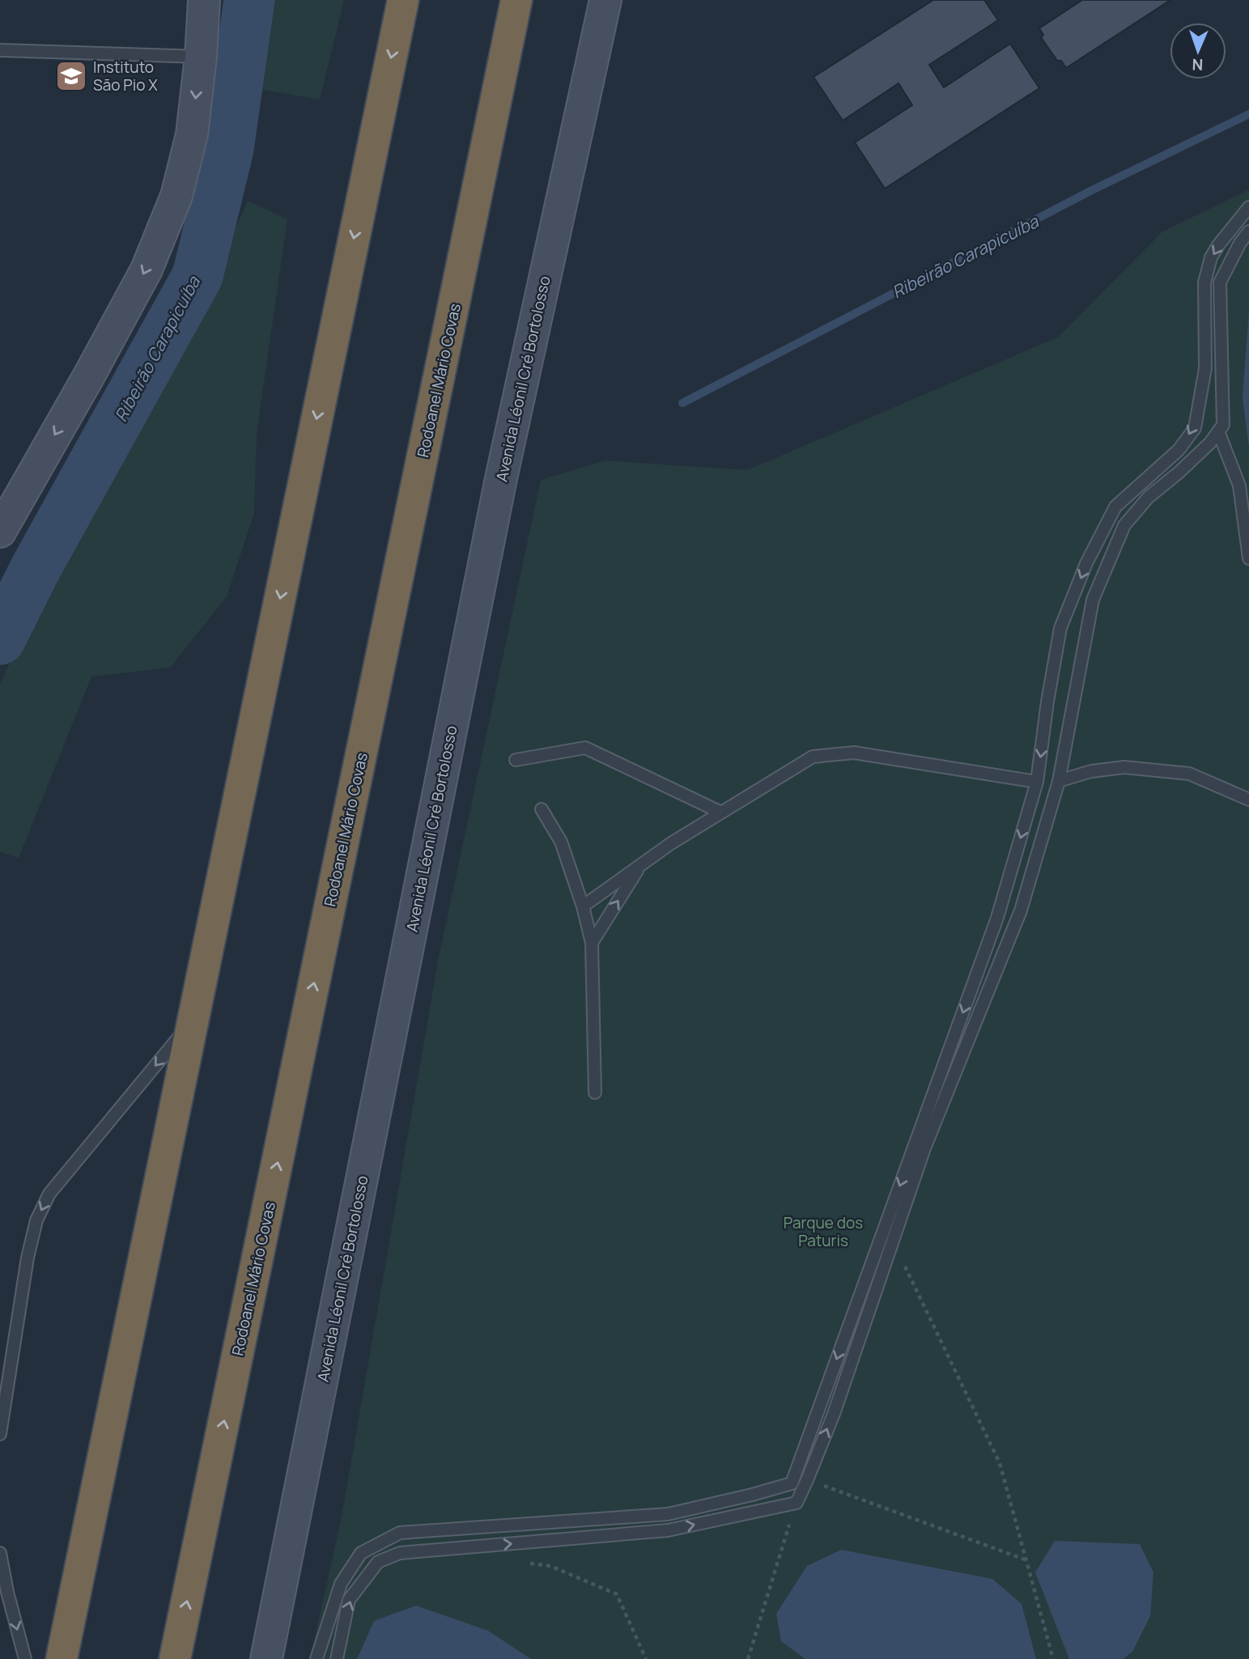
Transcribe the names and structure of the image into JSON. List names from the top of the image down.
{
  "streets": {
    "highway": ["Rodoanel Mário Covas"],
    "main road": ["Avenida Léonil Cré Bortolosso"]
  },
  "water": ["Ribeirão Carapicuíba"],
  "parks": ["Parque dos Paturis"],
  "places": {
    "school or university": ["Instituto São Pio X"]
  },
  "north": "bottom"
}
